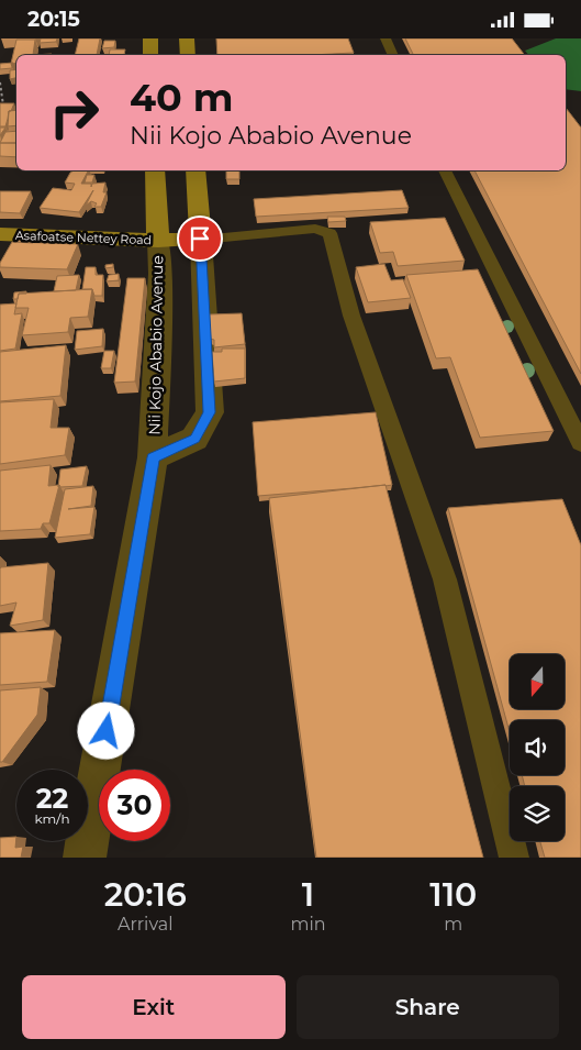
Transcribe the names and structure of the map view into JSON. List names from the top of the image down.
{
  "streets": {
    "main road": ["Asafoatse Nettey Road", "Nii Kojo Ababio Avenue"]
  },
  "crossings": [
    ["Asafoatse Nettey Road", "Nii Kojo Ababio Avenue"]
  ],
  "north": "bottom",
  "page": {
    "status": "20:15",
    "turn": ["40 m", "Nii Kojo Ababio Avenue"],
    "speed": "22 km/h",
    "limit": "30",
    "eta": [
      "20:16",
      "Arrival",
      "1",
      "min",
      "110",
      "m"
    ],
    "buttons": ["Exit", "Share"]
  }
}
